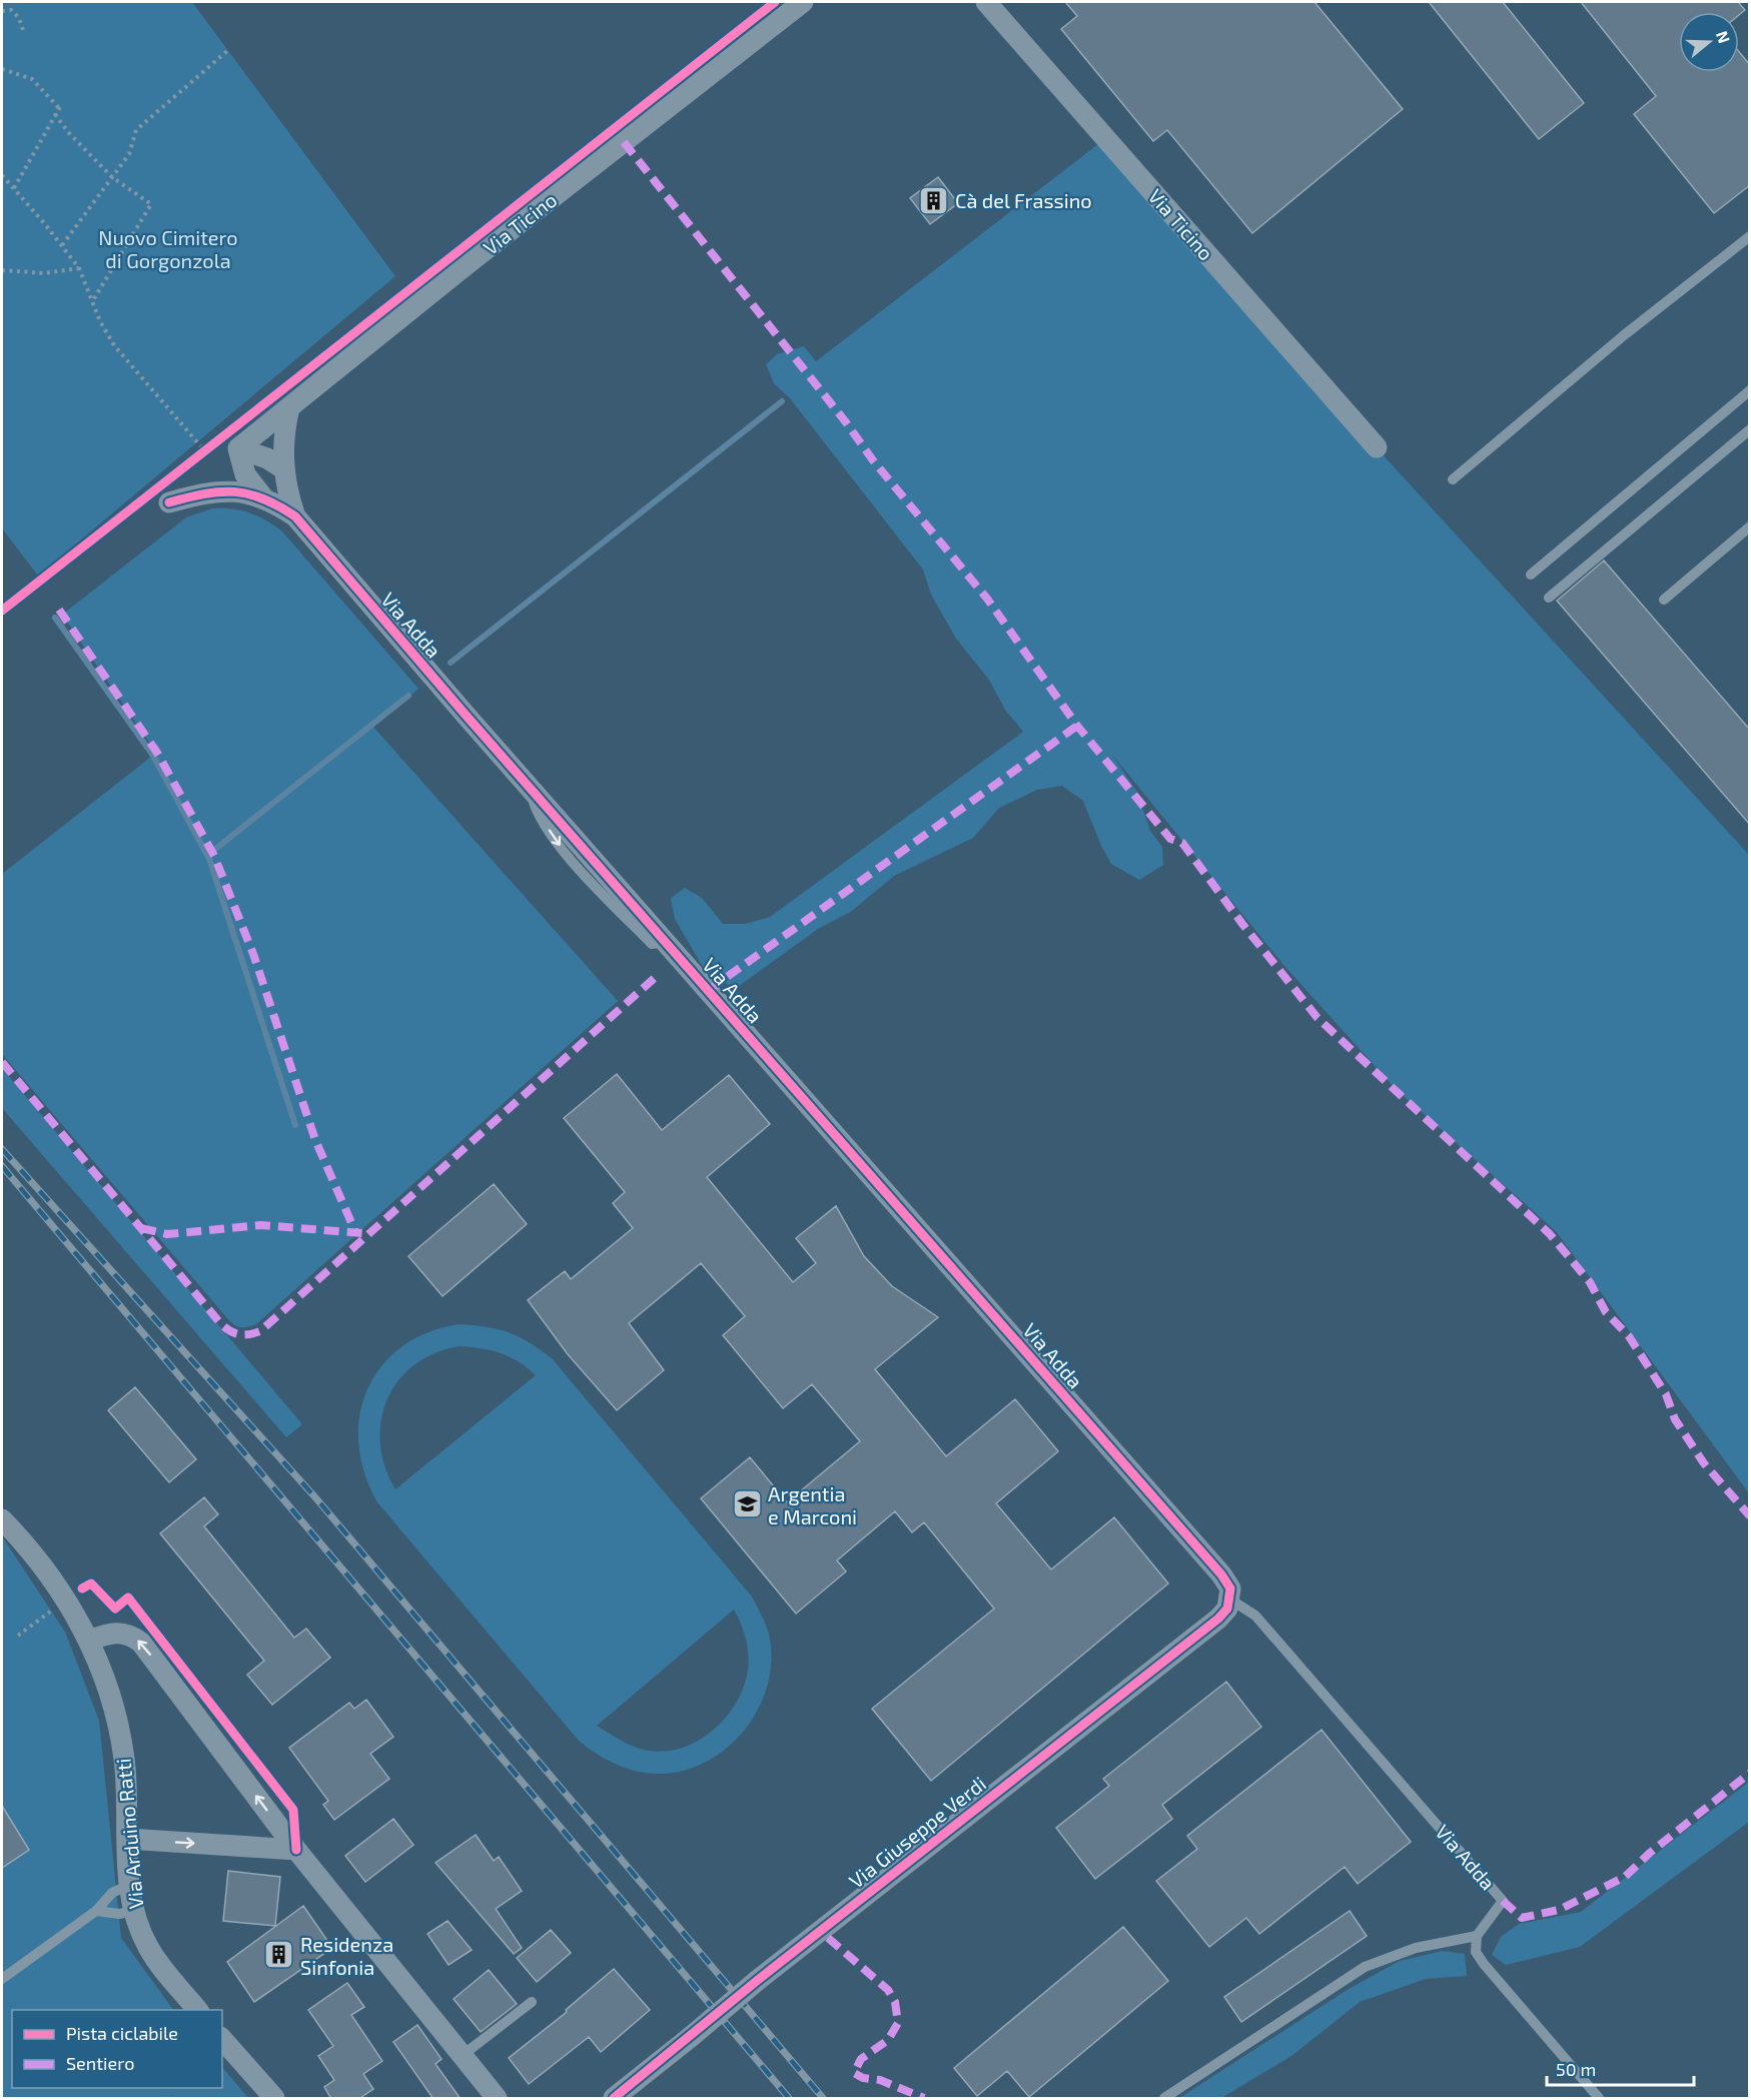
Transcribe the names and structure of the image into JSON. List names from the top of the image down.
{
  "streets": {
    "street": [
      "Via Ticino",
      "Via Adda",
      "Via Giuseppe Verdi",
      "Via Arduino Ratti"
    ]
  },
  "crossings": [
    ["Via Ticino", "Via Adda"],
    ["Via Adda", "Via Giuseppe Verdi"]
  ],
  "parks": ["Nuovo Cimitero di Gorgonzola"],
  "places": {
    "building": ["Cà del Frassino", "Residenza Sinfonia"],
    "school or university": ["Argentia e Marconi"]
  },
  "legend": ["Pista ciclabile", "Sentiero"],
  "scale_bar": "50 m",
  "north": "right"
}
